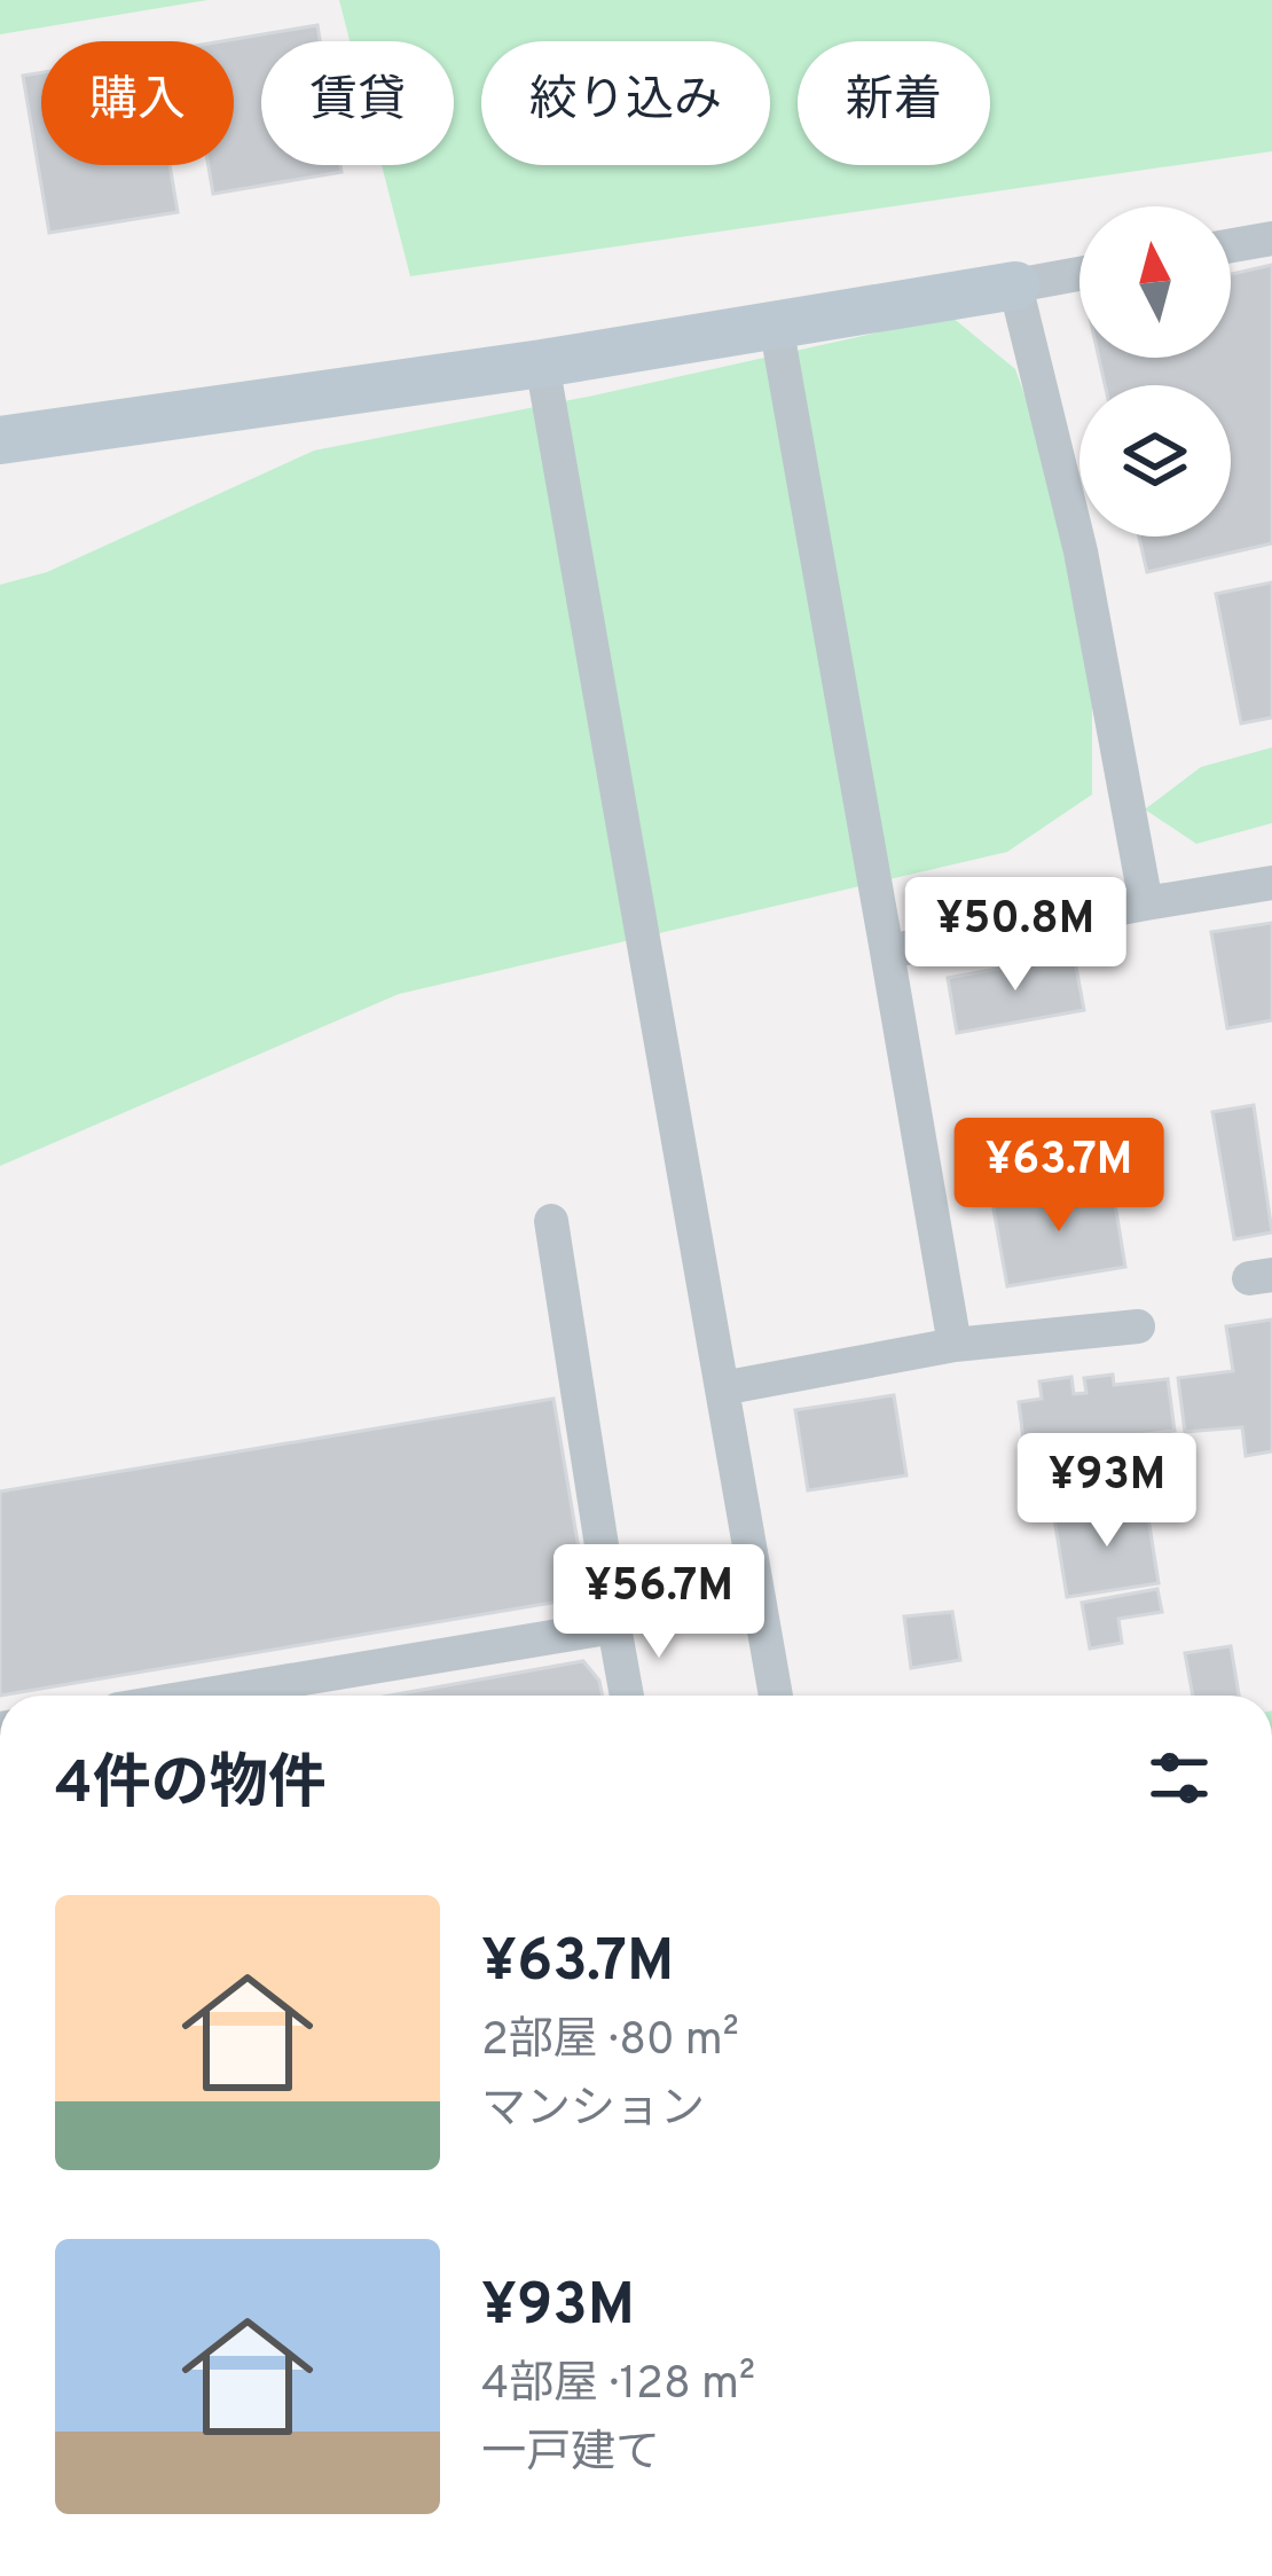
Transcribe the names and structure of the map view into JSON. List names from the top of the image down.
{
  "north": "top",
  "page": {
    "chip": [
      "購入",
      "賃貸",
      "絞り込み",
      "新着"
    ],
    "price": [
      "¥50.8M",
      "¥63.7M",
      "¥93M",
      "¥56.7M"
    ],
    "heading": "4件の物件",
    "list": [
      {
        "name": "¥63.7M",
        "note": "2部屋 · 80 m² · マンション"
      },
      {
        "name": "¥93M",
        "note": "4部屋 · 128 m² · 一戸建て"
      }
    ]
  }
}
